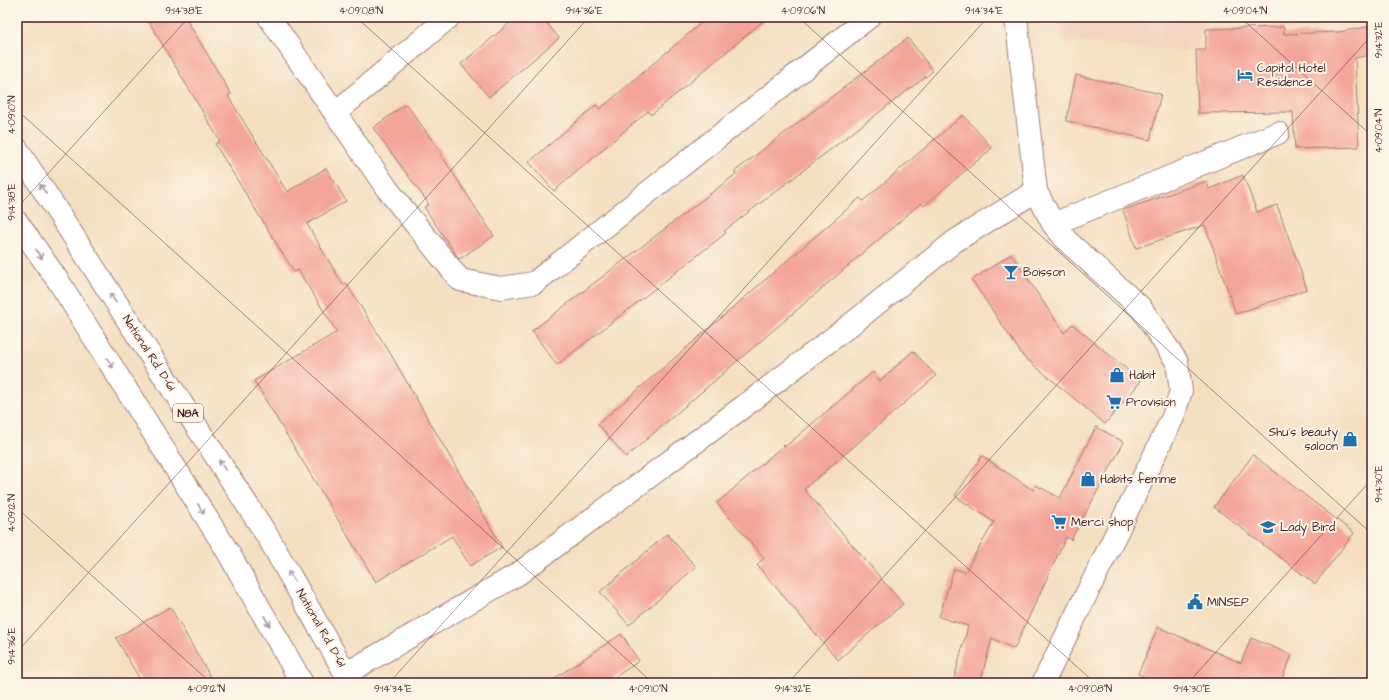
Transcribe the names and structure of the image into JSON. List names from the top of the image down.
{
  "streets": {
    "main road": ["National Rd. D-61", "N8A"]
  },
  "places": {
    "hotel": ["Capitol Hotel Residence"],
    "bar": ["Boisson"],
    "shop": ["Habit", "Shu's beauty saloon", "Habits femme"],
    "supermarket": ["Provision", "Merci shop"],
    "school or university": ["Lady Bird"],
    "public building": ["MINSEP"]
  },
  "coordinates": [
    "9°14'38\"E",
    "4°09'08\"N",
    "9°14'36\"E",
    "4°09'06\"N",
    "9°14'34\"E",
    "4°09'04\"N",
    "9°14'32\"E",
    "4°09'10\"N",
    "9°14'30\"E",
    "4°09'12\"N"
  ]
}
